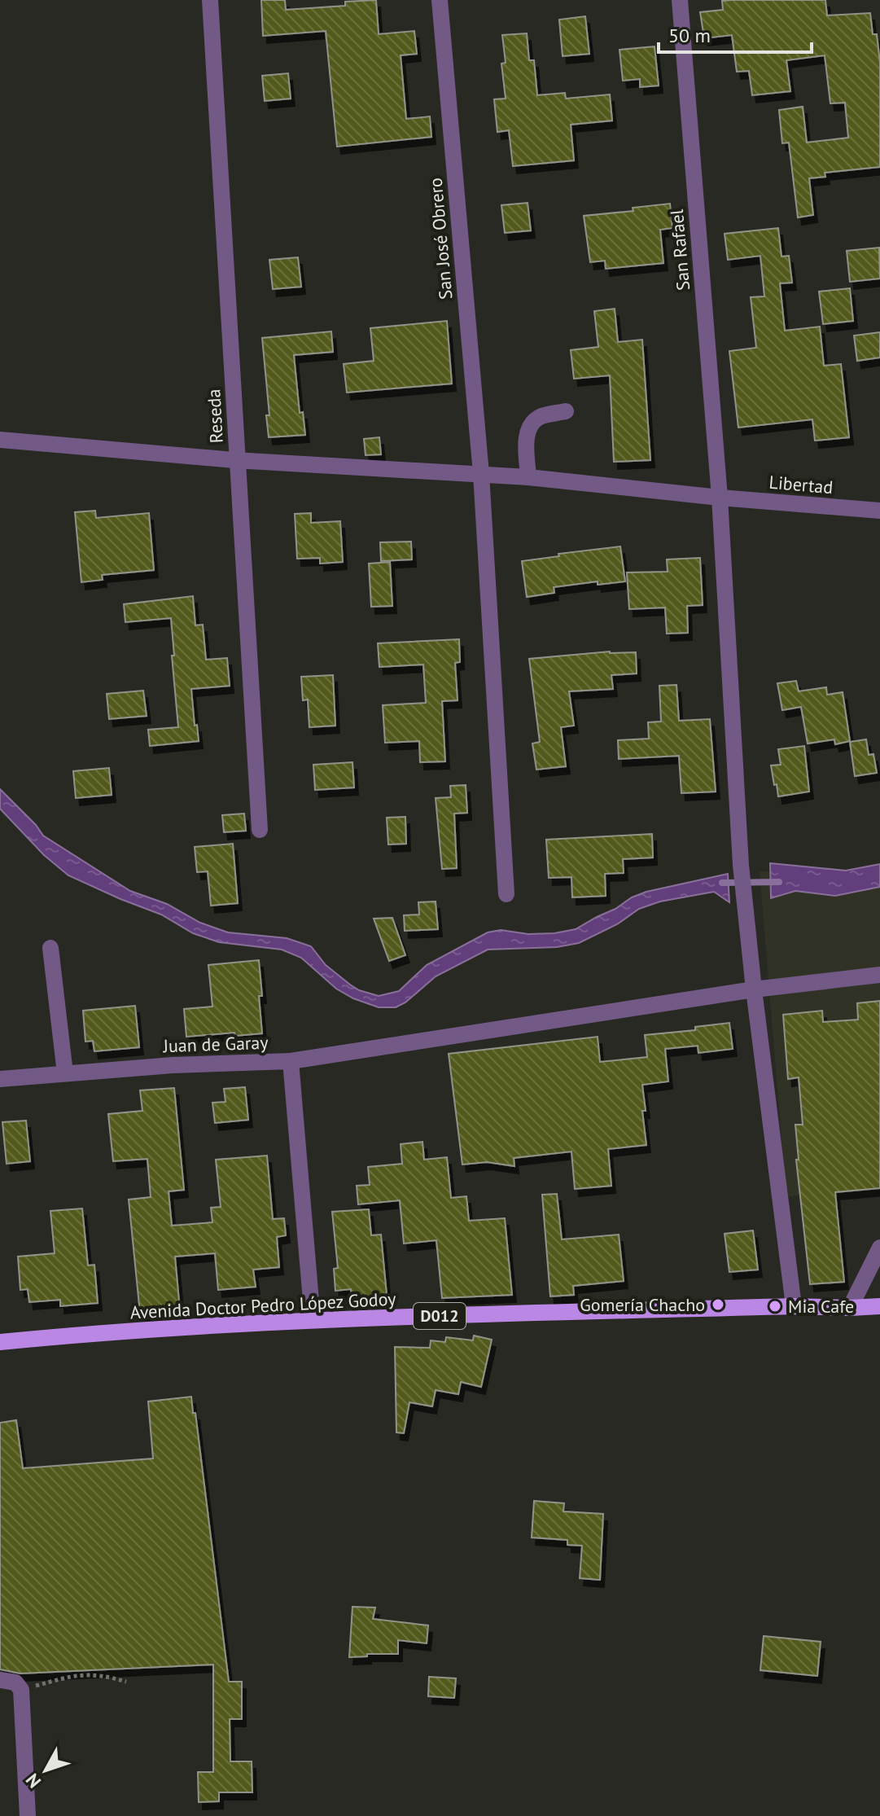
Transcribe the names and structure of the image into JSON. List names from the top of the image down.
{
  "streets": {
    "main road": ["Avenida Doctor Pedro López Godoy", "D012"],
    "street": [
      "San José Obrero",
      "San Rafael",
      "Reseda",
      "Libertad",
      "Juan de Garay"
    ]
  },
  "crossings": [
    ["San José Obrero", "Libertad"],
    ["San Rafael", "Libertad"],
    ["San Rafael", "Avenida Doctor Pedro López Godoy"],
    ["Reseda", "Libertad"],
    ["Juan de Garay", "Avenida Doctor Pedro López Godoy"]
  ],
  "places": ["Gomería Chacho", "Mia Cafe"],
  "scale_bar": "50 m",
  "north": "bottom left"
}
